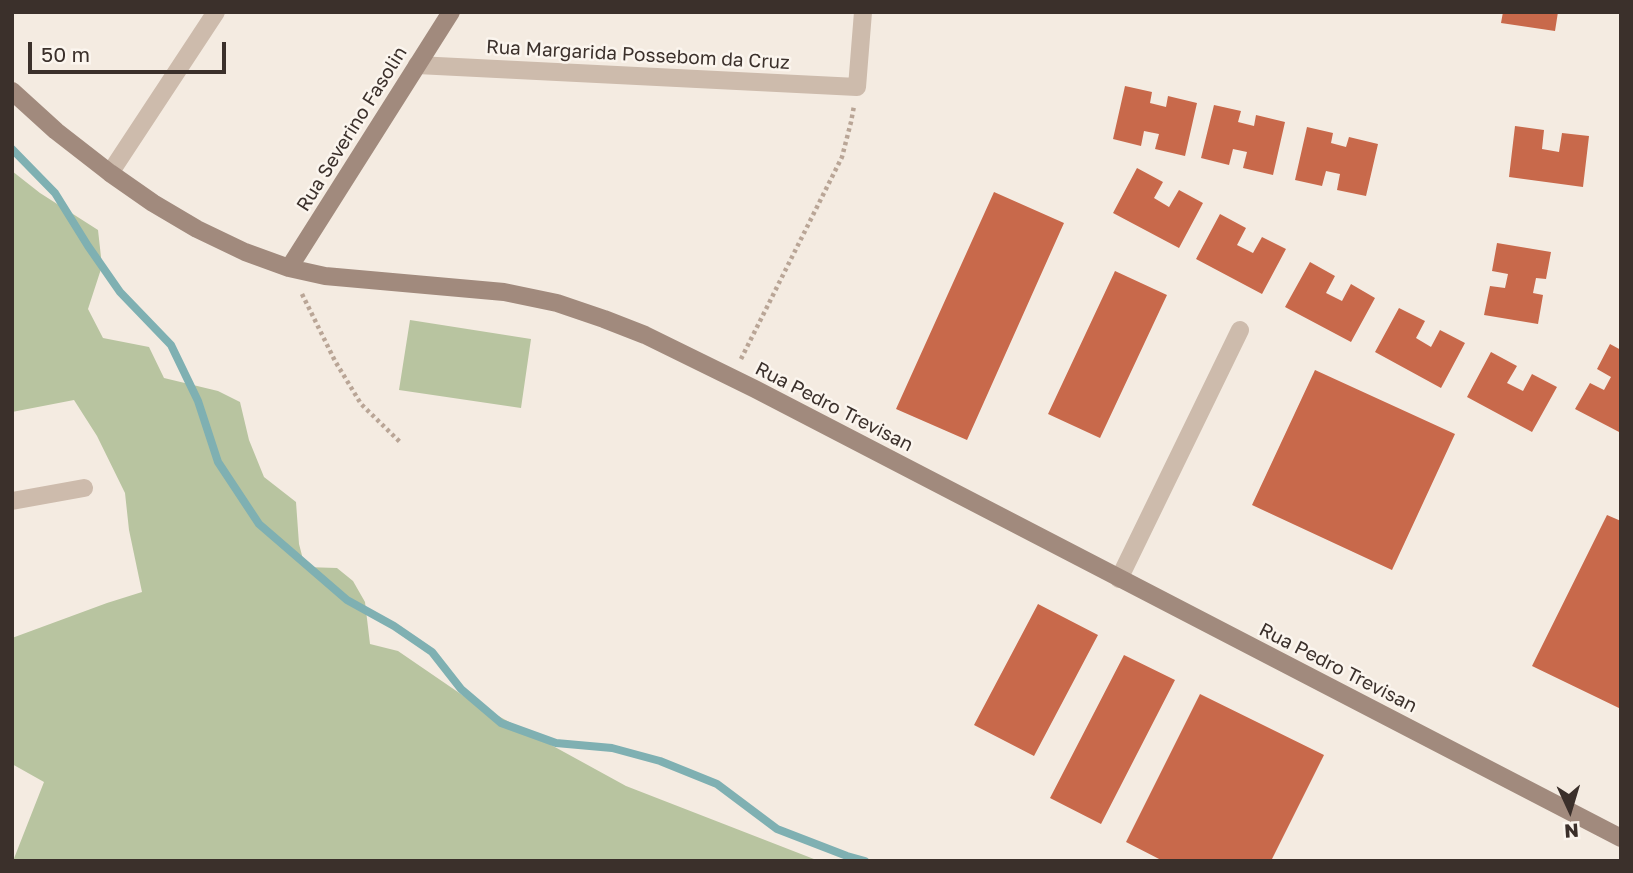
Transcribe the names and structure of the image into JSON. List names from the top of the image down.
{
  "streets": {
    "street": ["Rua Margarida Possebom da Cruz", "Rua Severino Fasolin", "Rua Pedro Trevisan"]
  },
  "crossings": [
    ["Rua Margarida Possebom da Cruz", "Rua Severino Fasolin"],
    ["Rua Severino Fasolin", "Rua Pedro Trevisan"]
  ],
  "scale_bar": "50 m",
  "north": "bottom"
}
